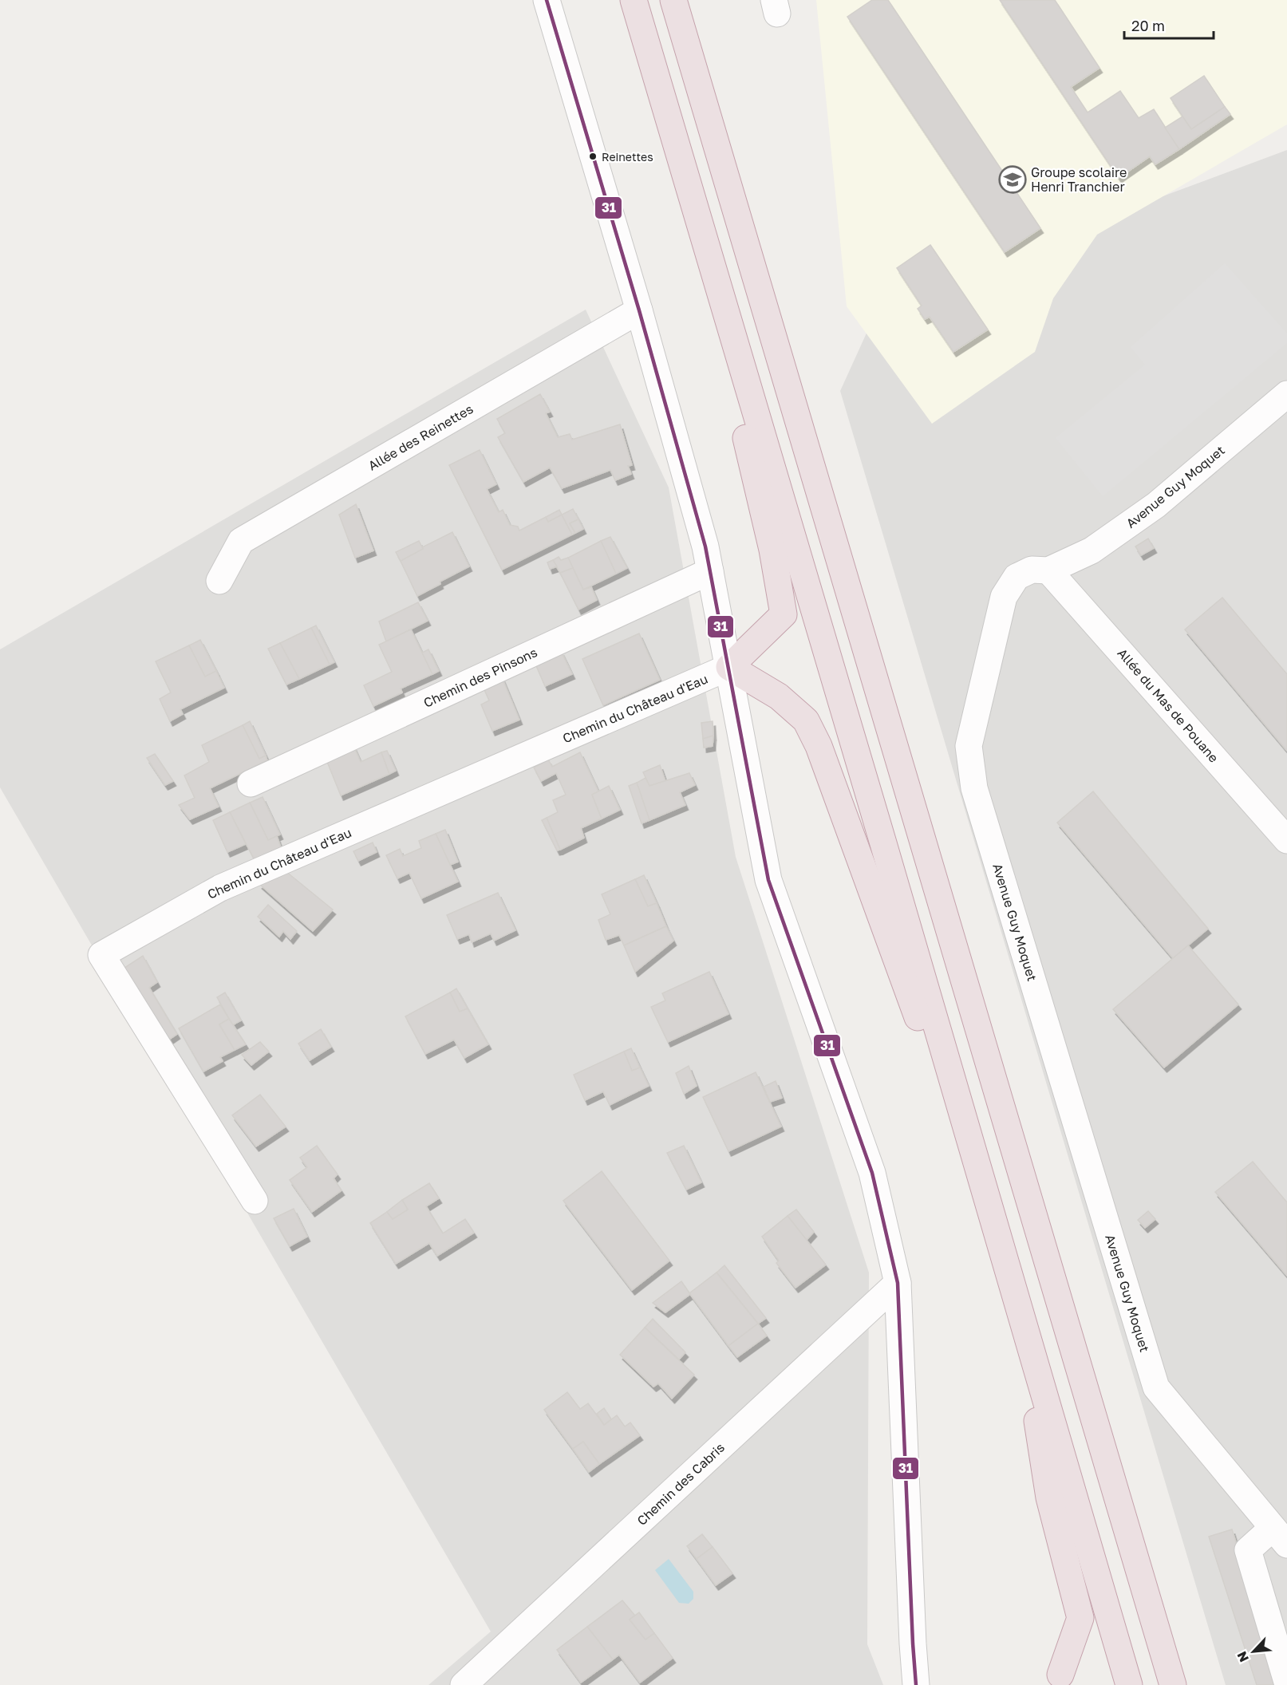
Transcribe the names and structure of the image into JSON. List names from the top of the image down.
{
  "streets": {
    "street": [
      "Allée des Reinettes",
      "Avenue Guy Moquet",
      "Chemin des Pinsons",
      "Allée du Mas de Pouane",
      "Chemin du Château d'Eau",
      "Chemin des Cabris"
    ]
  },
  "crossings": [
    ["Avenue Guy Moquet", "Allée du Mas de Pouane"]
  ],
  "places": {
    "other": ["Reinettes"],
    "school or university": ["Groupe scolaire Henri Tranchier"]
  },
  "lines": ["transit line 31"],
  "scale_bar": "20 m",
  "north": "bottom left"
}
